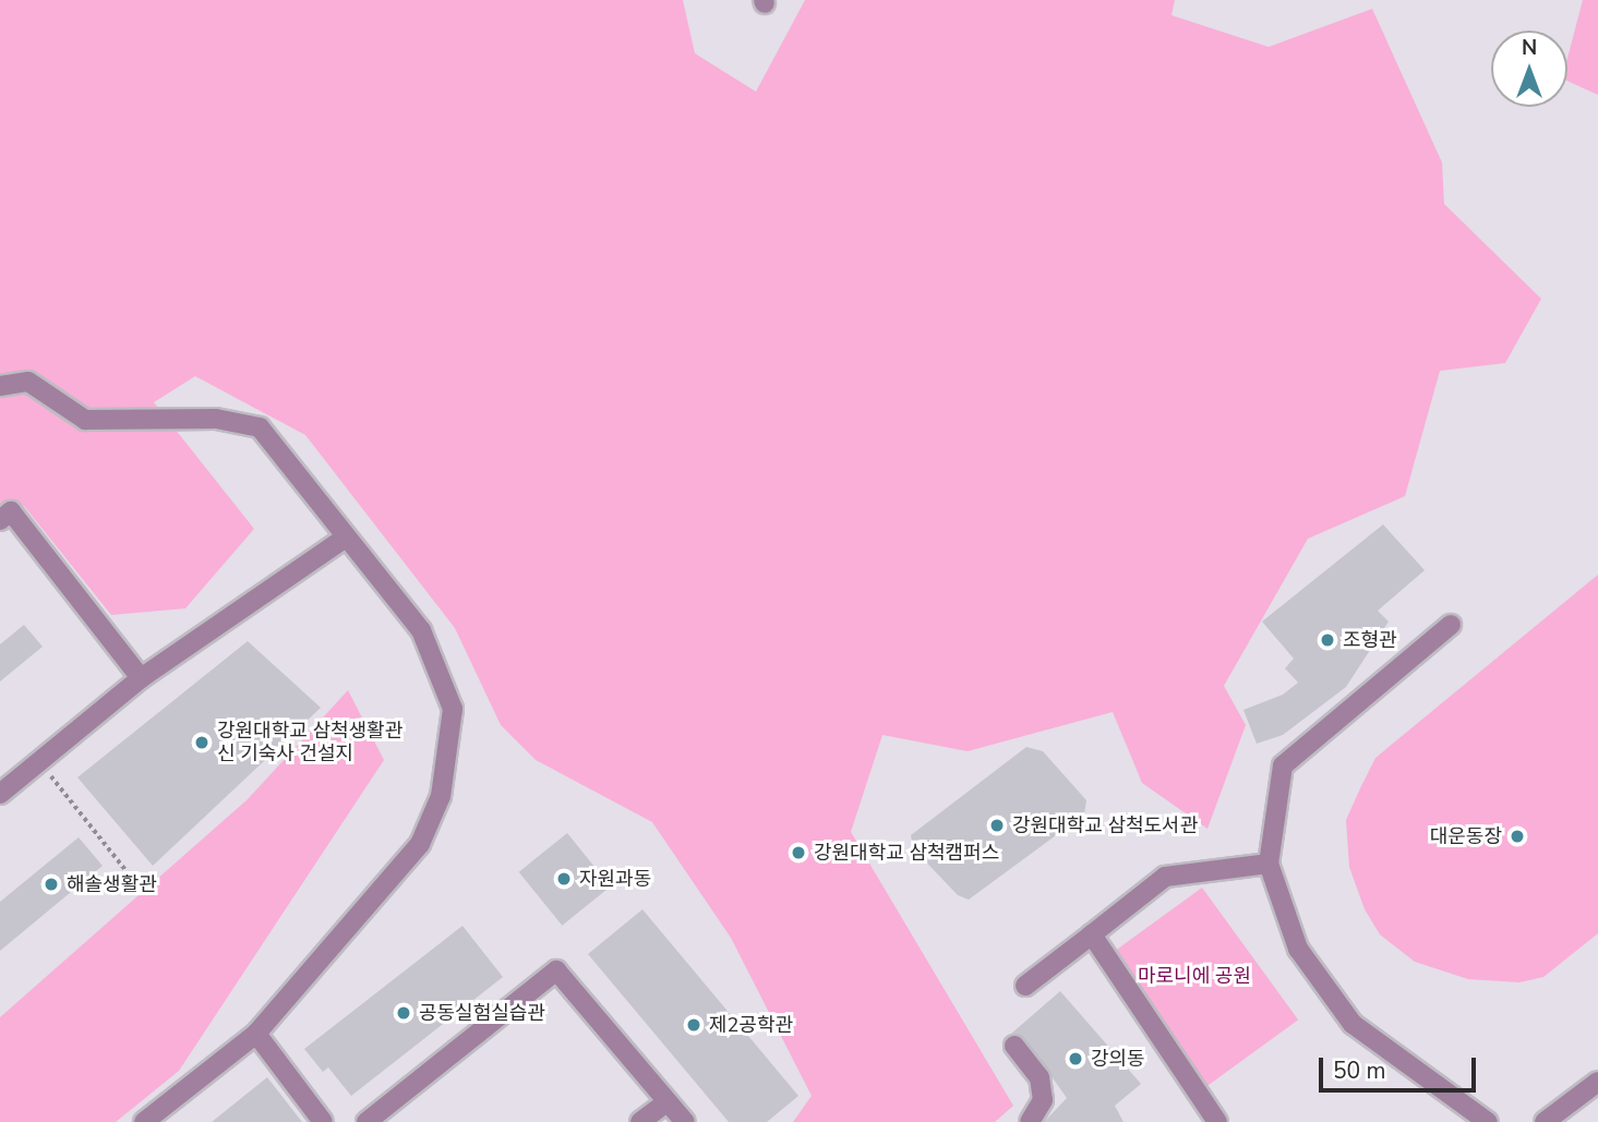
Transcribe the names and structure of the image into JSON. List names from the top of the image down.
{
  "parks": ["마로니에 공원"],
  "places": [
    "조형관",
    "강원대학교 삼척생활관 신 기숙사 건설지",
    "강원대학교 삼척도서관",
    "대운동장",
    "강원대학교 삼척캠퍼스",
    "자원과동",
    "해솔생활관",
    "공동실험실습관",
    "제2공학관",
    "강의동"
  ],
  "scale_bar": "50 m",
  "north": "top"
}
